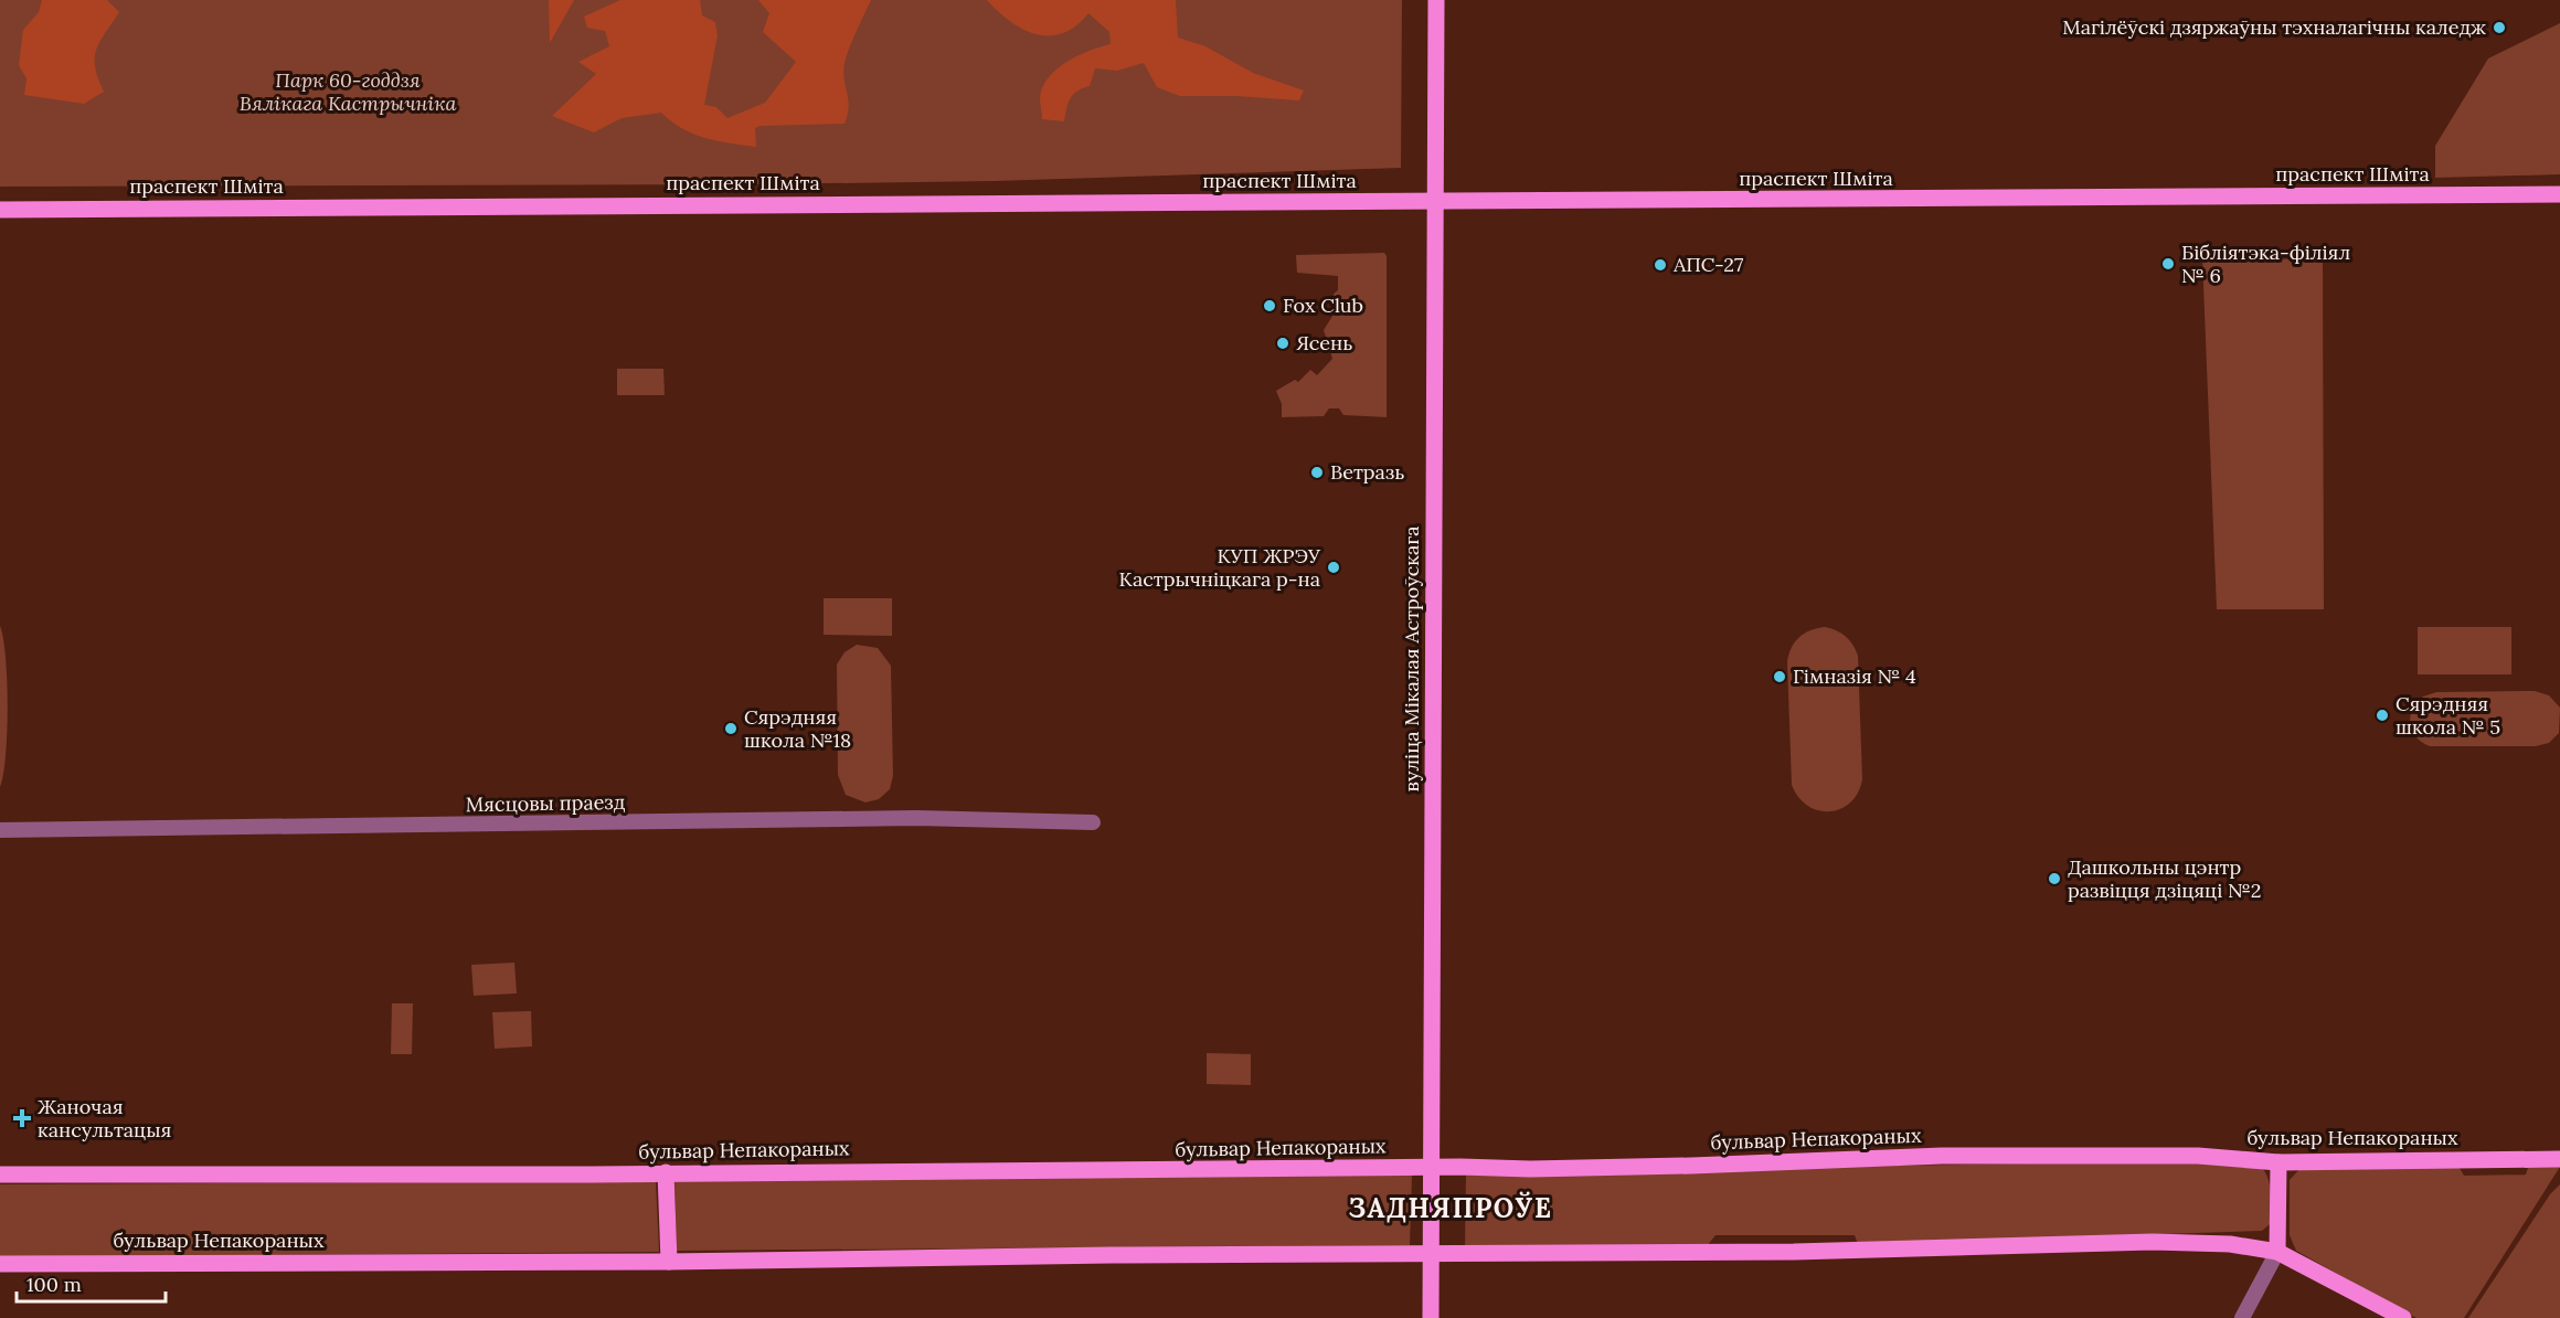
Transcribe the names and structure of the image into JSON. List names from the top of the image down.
{
  "streets": {
    "main road": ["праспект Шміта", "вуліца Мікалая Астроўскага", "бульвар Непакораных"],
    "street": ["Мясцовы праезд"]
  },
  "crossings": [
    ["праспект Шміта", "вуліца Мікалая Астроўскага"],
    ["вуліца Мікалая Астроўскага", "бульвар Непакораных"]
  ],
  "districts": ["ЗАДНЯПРОЎЕ"],
  "parks": ["Парк 60-годдзя Вялікага Кастрычніка"],
  "places": {
    "other": [
      "Магілёўскі дзяржаўны тэхналагічны каледж",
      "Бібліятэка-філіял № 6",
      "АПС-27",
      "Fox Club",
      "Ясень",
      "Ветразь",
      "КУП ЖРЭУ Кастрычніцкага р-на",
      "Гімназія № 4",
      "Сярэдняя школа № 5",
      "Сярэдняя школа №18",
      "Дашкольны цэнтр развіцця дзіцяці №2"
    ],
    "health": ["Жаночая кансультацыя"]
  },
  "scale_bar": "100 m"
}
